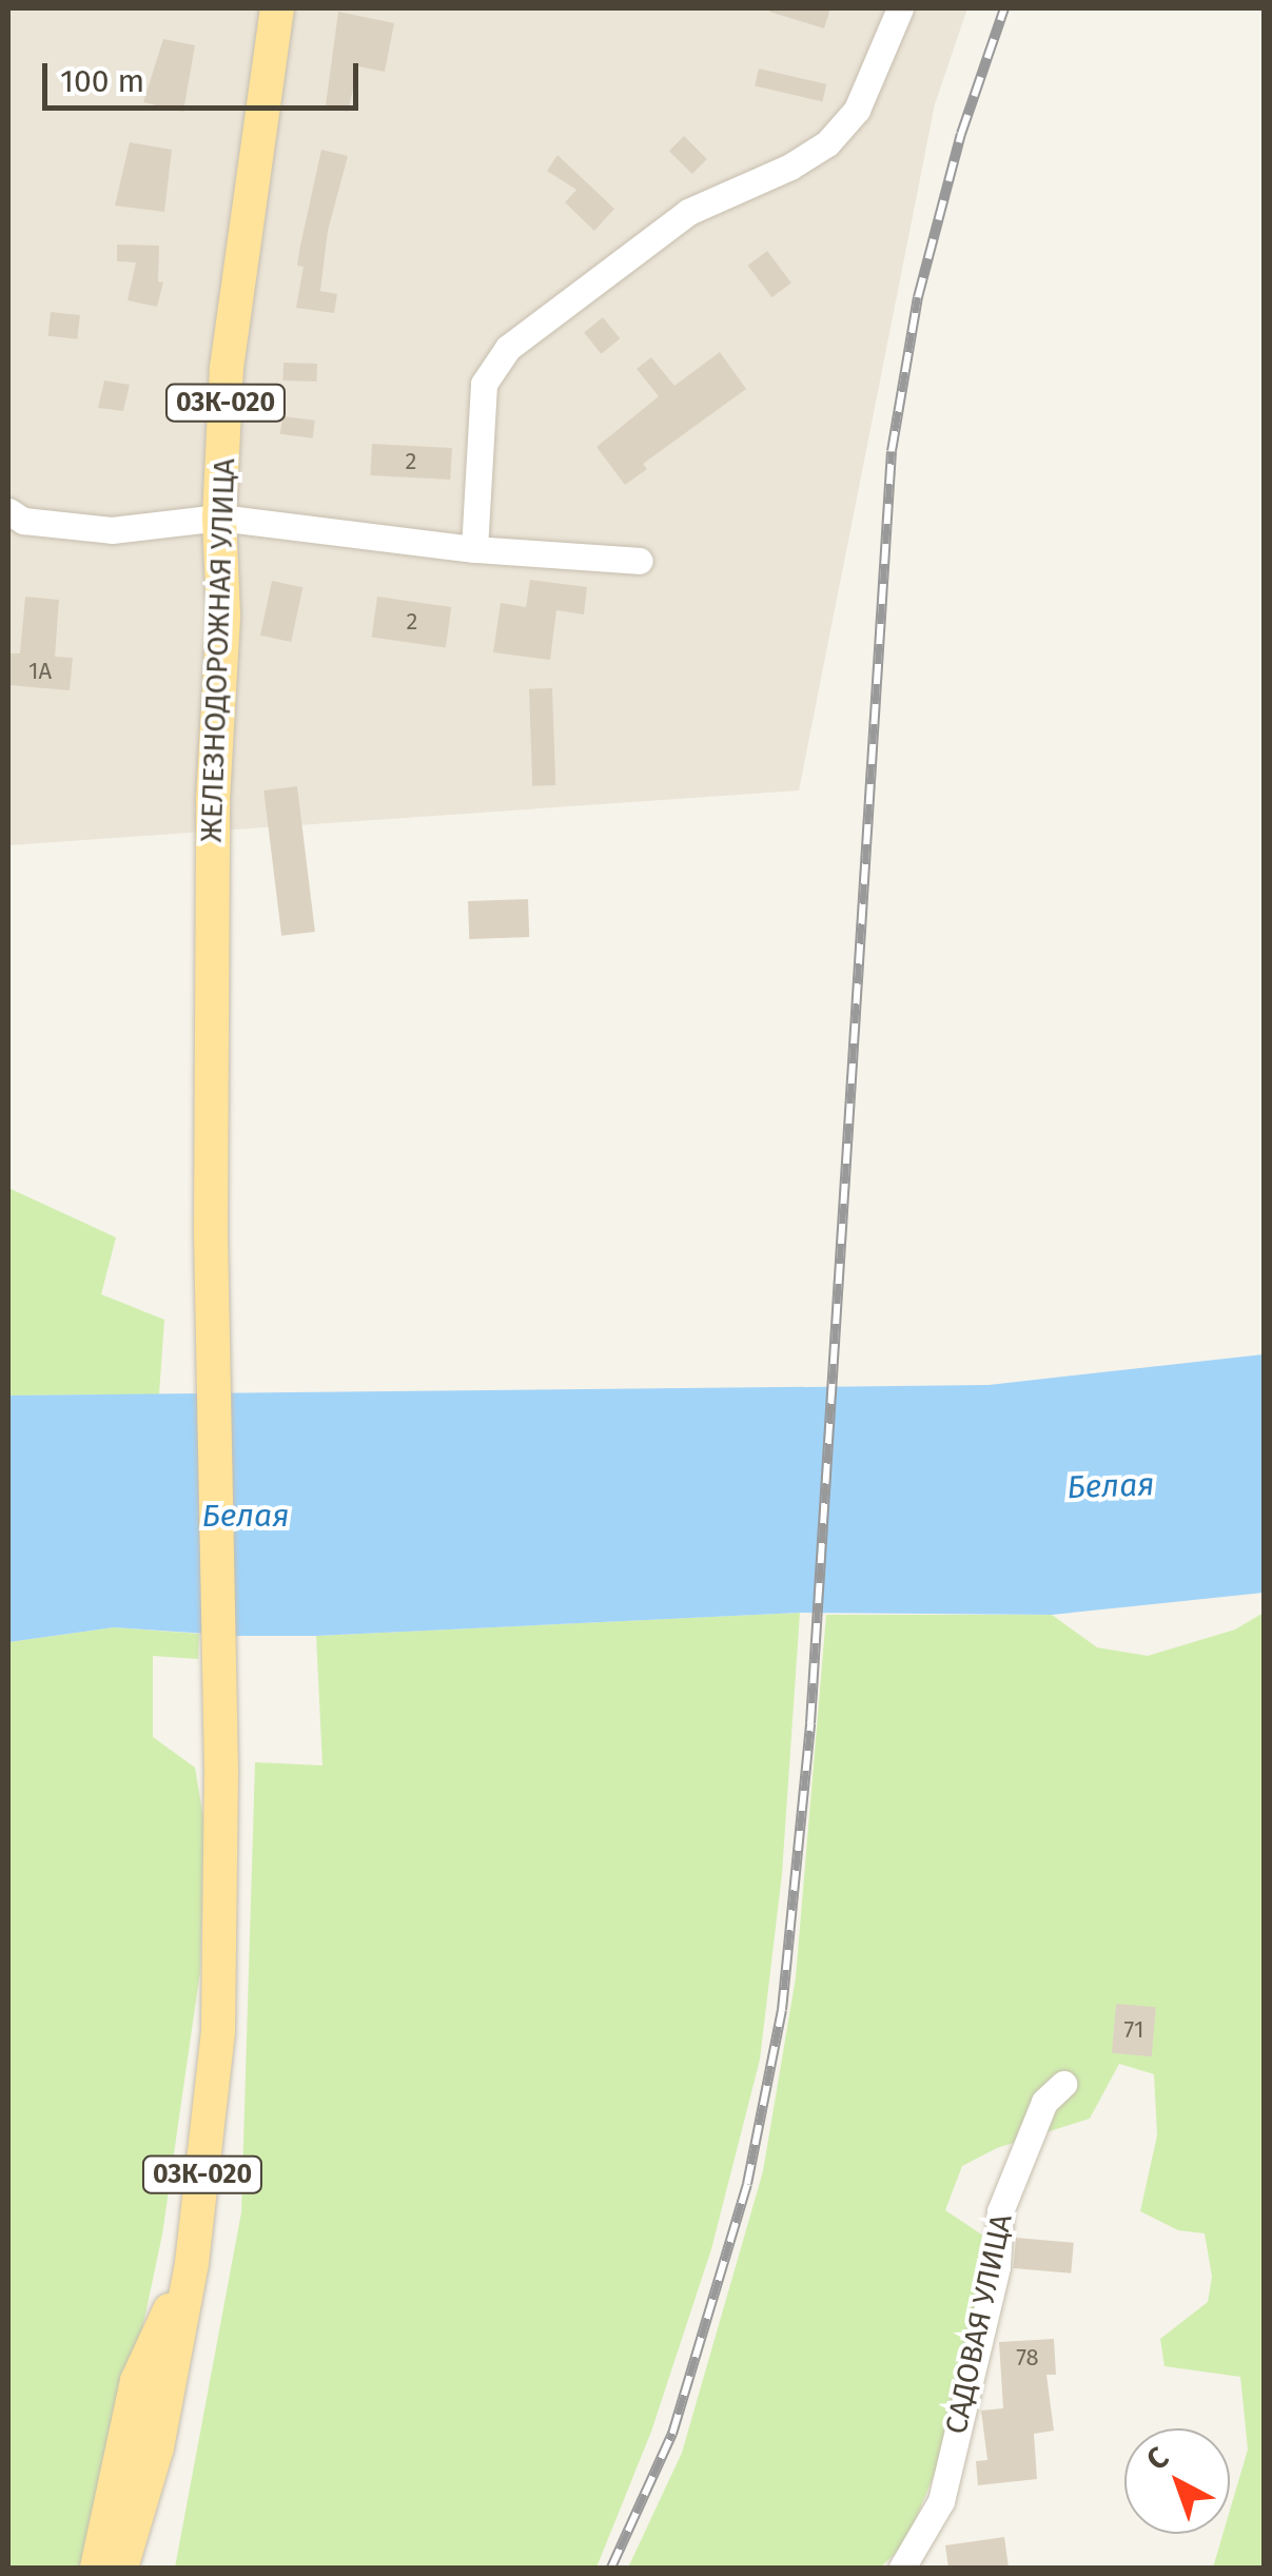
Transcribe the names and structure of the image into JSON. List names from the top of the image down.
{
  "streets": {
    "main road": ["03К-020", "ЖЕЛЕЗНОДОРОЖНАЯ УЛИЦА"],
    "street": ["САДОВАЯ УЛИЦА"]
  },
  "crossings": [
    ["03К-020", "ЖЕЛЕЗНОДОРОЖНАЯ УЛИЦА"]
  ],
  "water": ["Белая"],
  "house_numbers": [
    "2",
    "2",
    "1А",
    "71",
    "78"
  ],
  "scale_bar": "100 m",
  "north": "top left"
}
